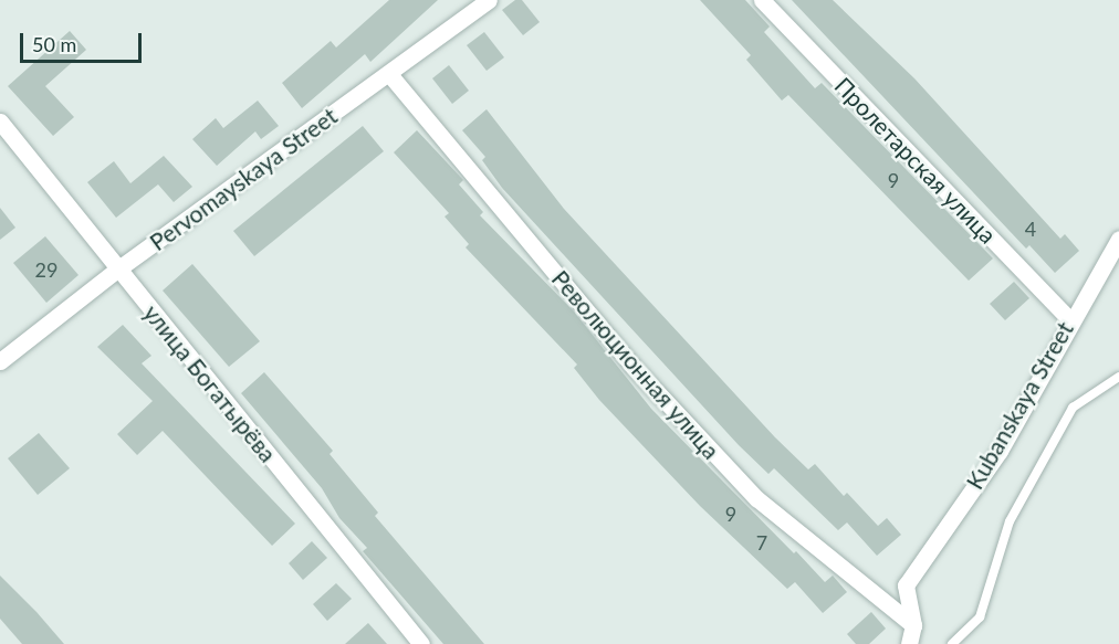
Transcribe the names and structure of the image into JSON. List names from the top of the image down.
{
  "streets": {
    "street": [
      "Пролетарская улица",
      "Pervomayskaya Street",
      "Революционная улица",
      "улица Богатырёва",
      "Kubanskaya Street"
    ]
  },
  "crossings": [
    ["Пролетарская улица", "Kubanskaya Street"],
    ["Pervomayskaya Street", "Революционная улица"],
    ["Pervomayskaya Street", "улица Богатырёва"],
    ["Революционная улица", "Kubanskaya Street"]
  ],
  "house_numbers": [
    "9",
    "4",
    "29",
    "9",
    "7"
  ],
  "scale_bar": "50 m"
}
